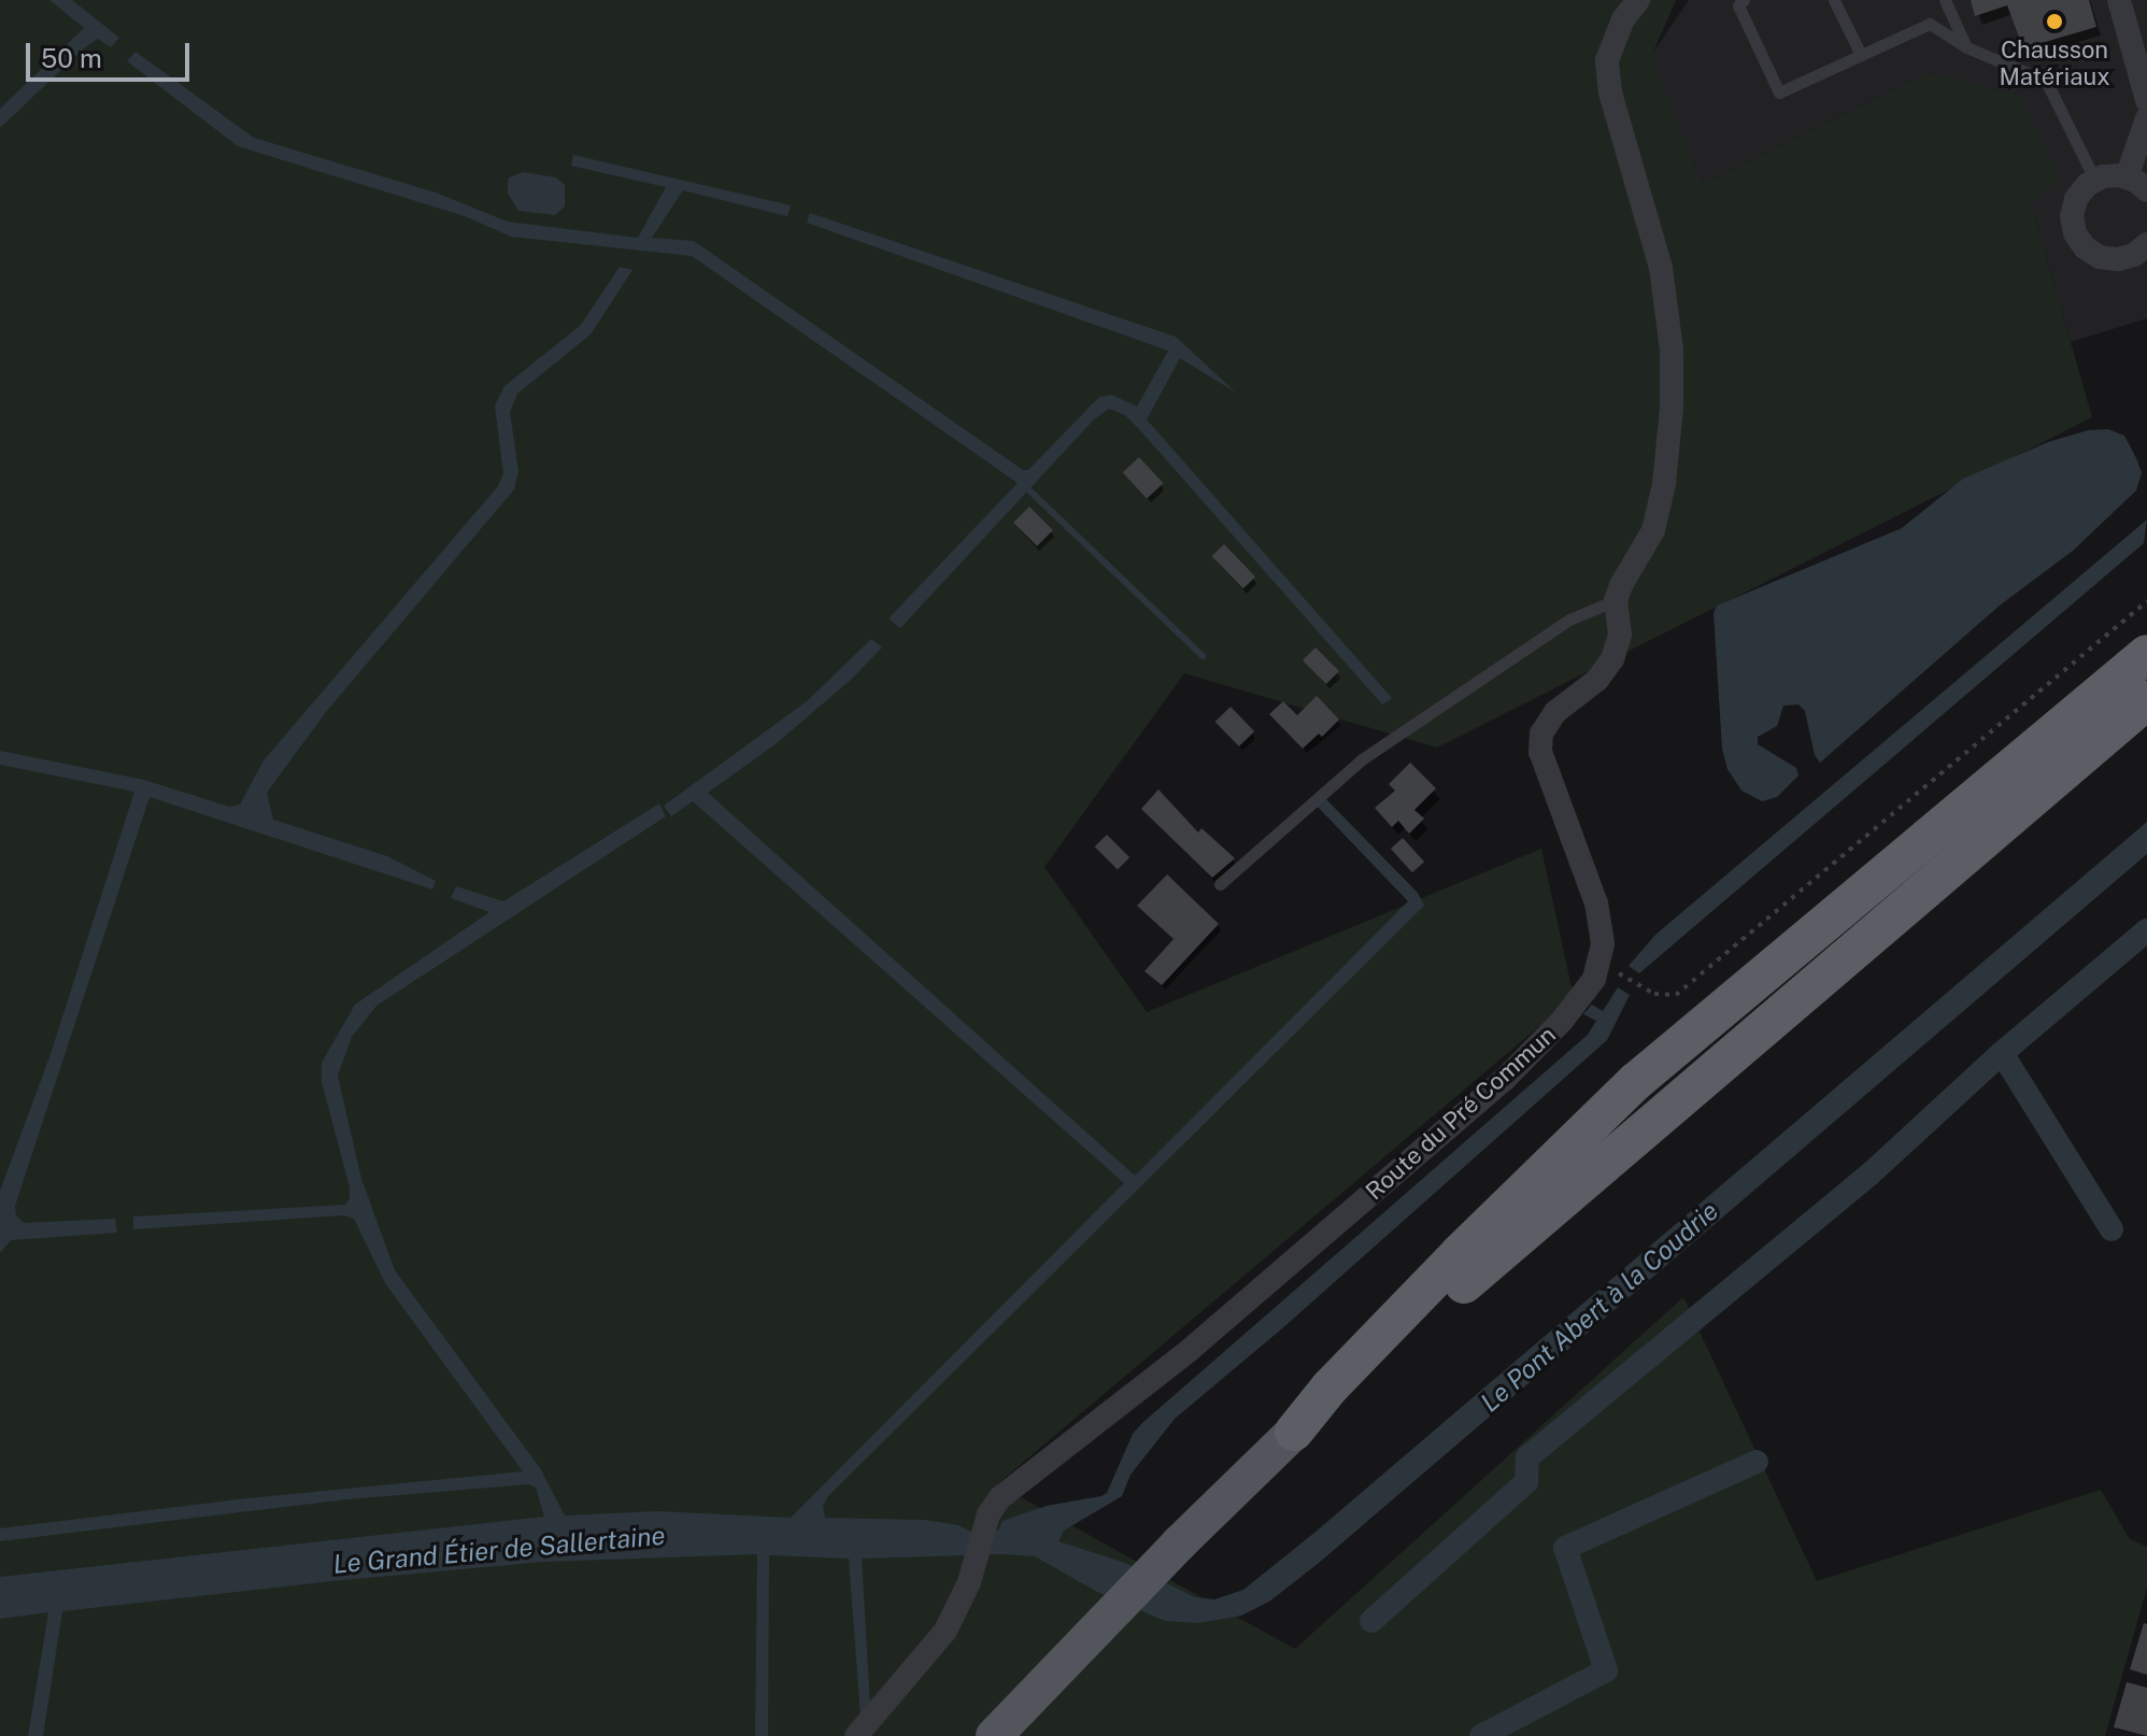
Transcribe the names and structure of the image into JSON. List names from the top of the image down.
{
  "streets": {
    "street": ["Route du Pré Commun"]
  },
  "water": ["Le Pont Abert à la Coudrie", "Le Grand Étier de Sallertaine"],
  "places": ["Chausson Matériaux"],
  "scale_bar": "50 m"
}
